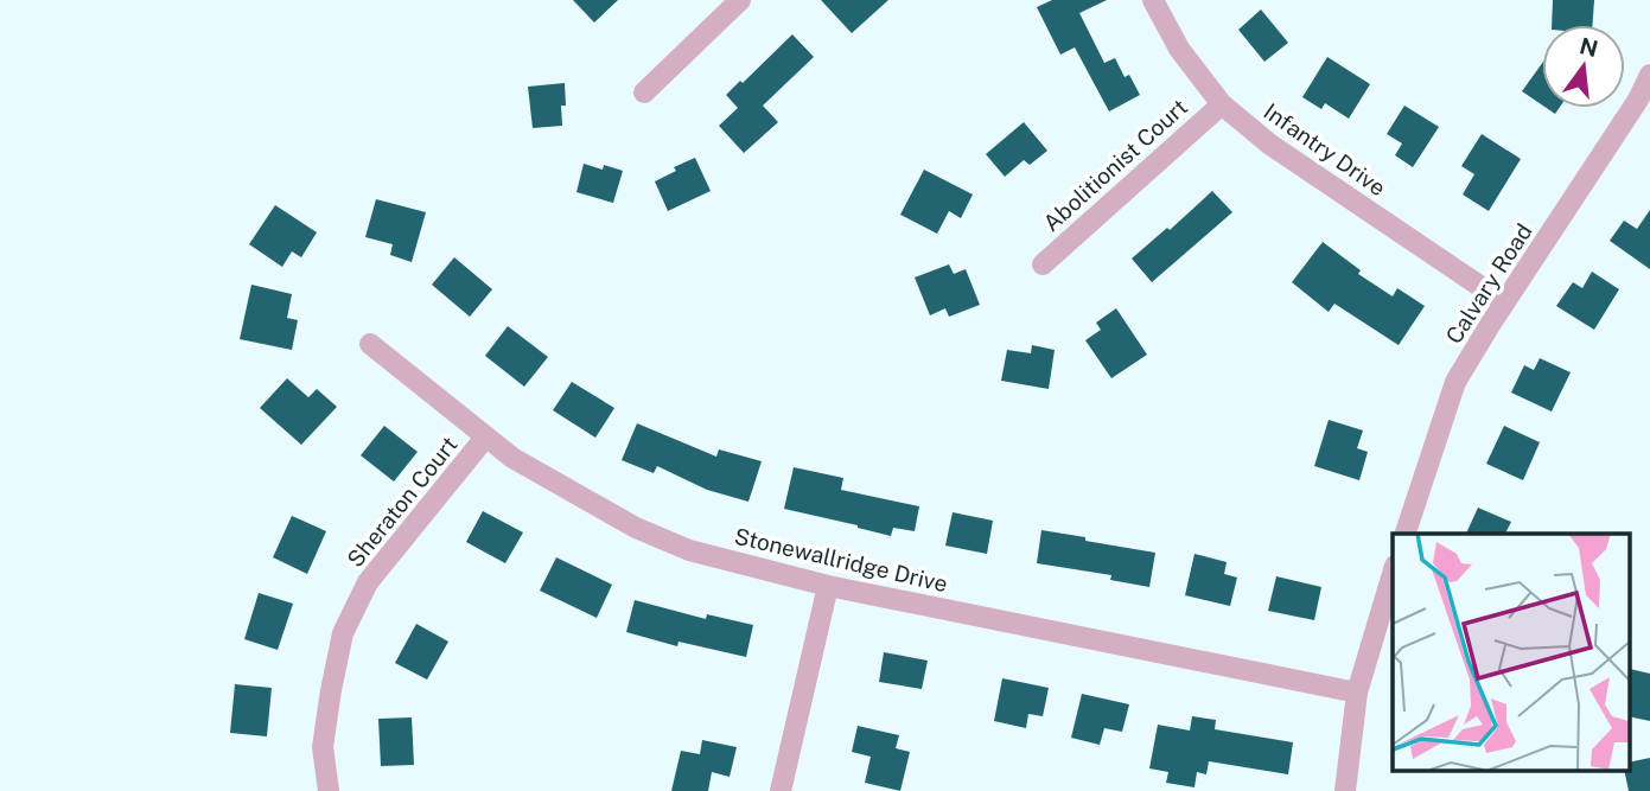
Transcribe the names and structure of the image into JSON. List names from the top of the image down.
{
  "streets": {
    "street": [
      "Infantry Drive",
      "Abolitionist Court",
      "Calvary Road",
      "Sheraton Court",
      "Stonewallridge Drive"
    ]
  },
  "crossings": [
    ["Infantry Drive", "Abolitionist Court"],
    ["Infantry Drive", "Calvary Road"],
    ["Sheraton Court", "Stonewallridge Drive"]
  ],
  "north": "top"
}
